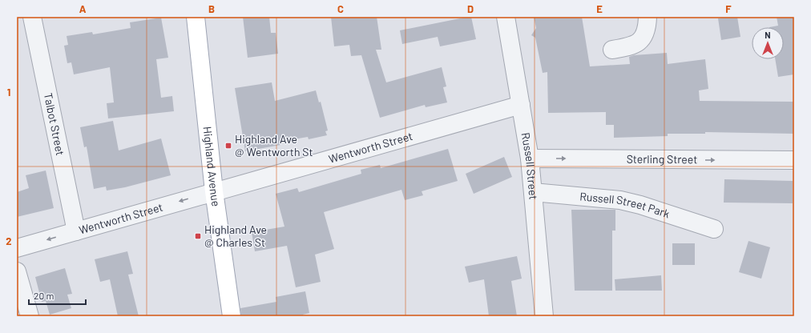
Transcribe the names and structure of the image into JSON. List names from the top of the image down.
{
  "streets": {
    "main road": ["Highland Avenue"],
    "street": [
      "Talbot Street",
      "Wentworth Street",
      "Sterling Street",
      "Russell Street",
      "Russell Street Park"
    ]
  },
  "crossings": [
    ["Talbot Street", "Wentworth Street"],
    ["Wentworth Street", "Russell Street"],
    ["Wentworth Street", "Highland Avenue"],
    ["Sterling Street", "Russell Street"],
    ["Russell Street", "Russell Street Park"]
  ],
  "one_way": ["Wentworth Street", "Sterling Street"],
  "places": {
    "transit": ["Highland Ave @ Wentworth St", "Highland Ave @ Charles St"]
  },
  "scale_bar": "20 m",
  "north": "top",
  "grid": {
    "columns": [
      "A",
      "B",
      "C",
      "D",
      "E",
      "F"
    ],
    "rows": ["1", "2"]
  }
}
